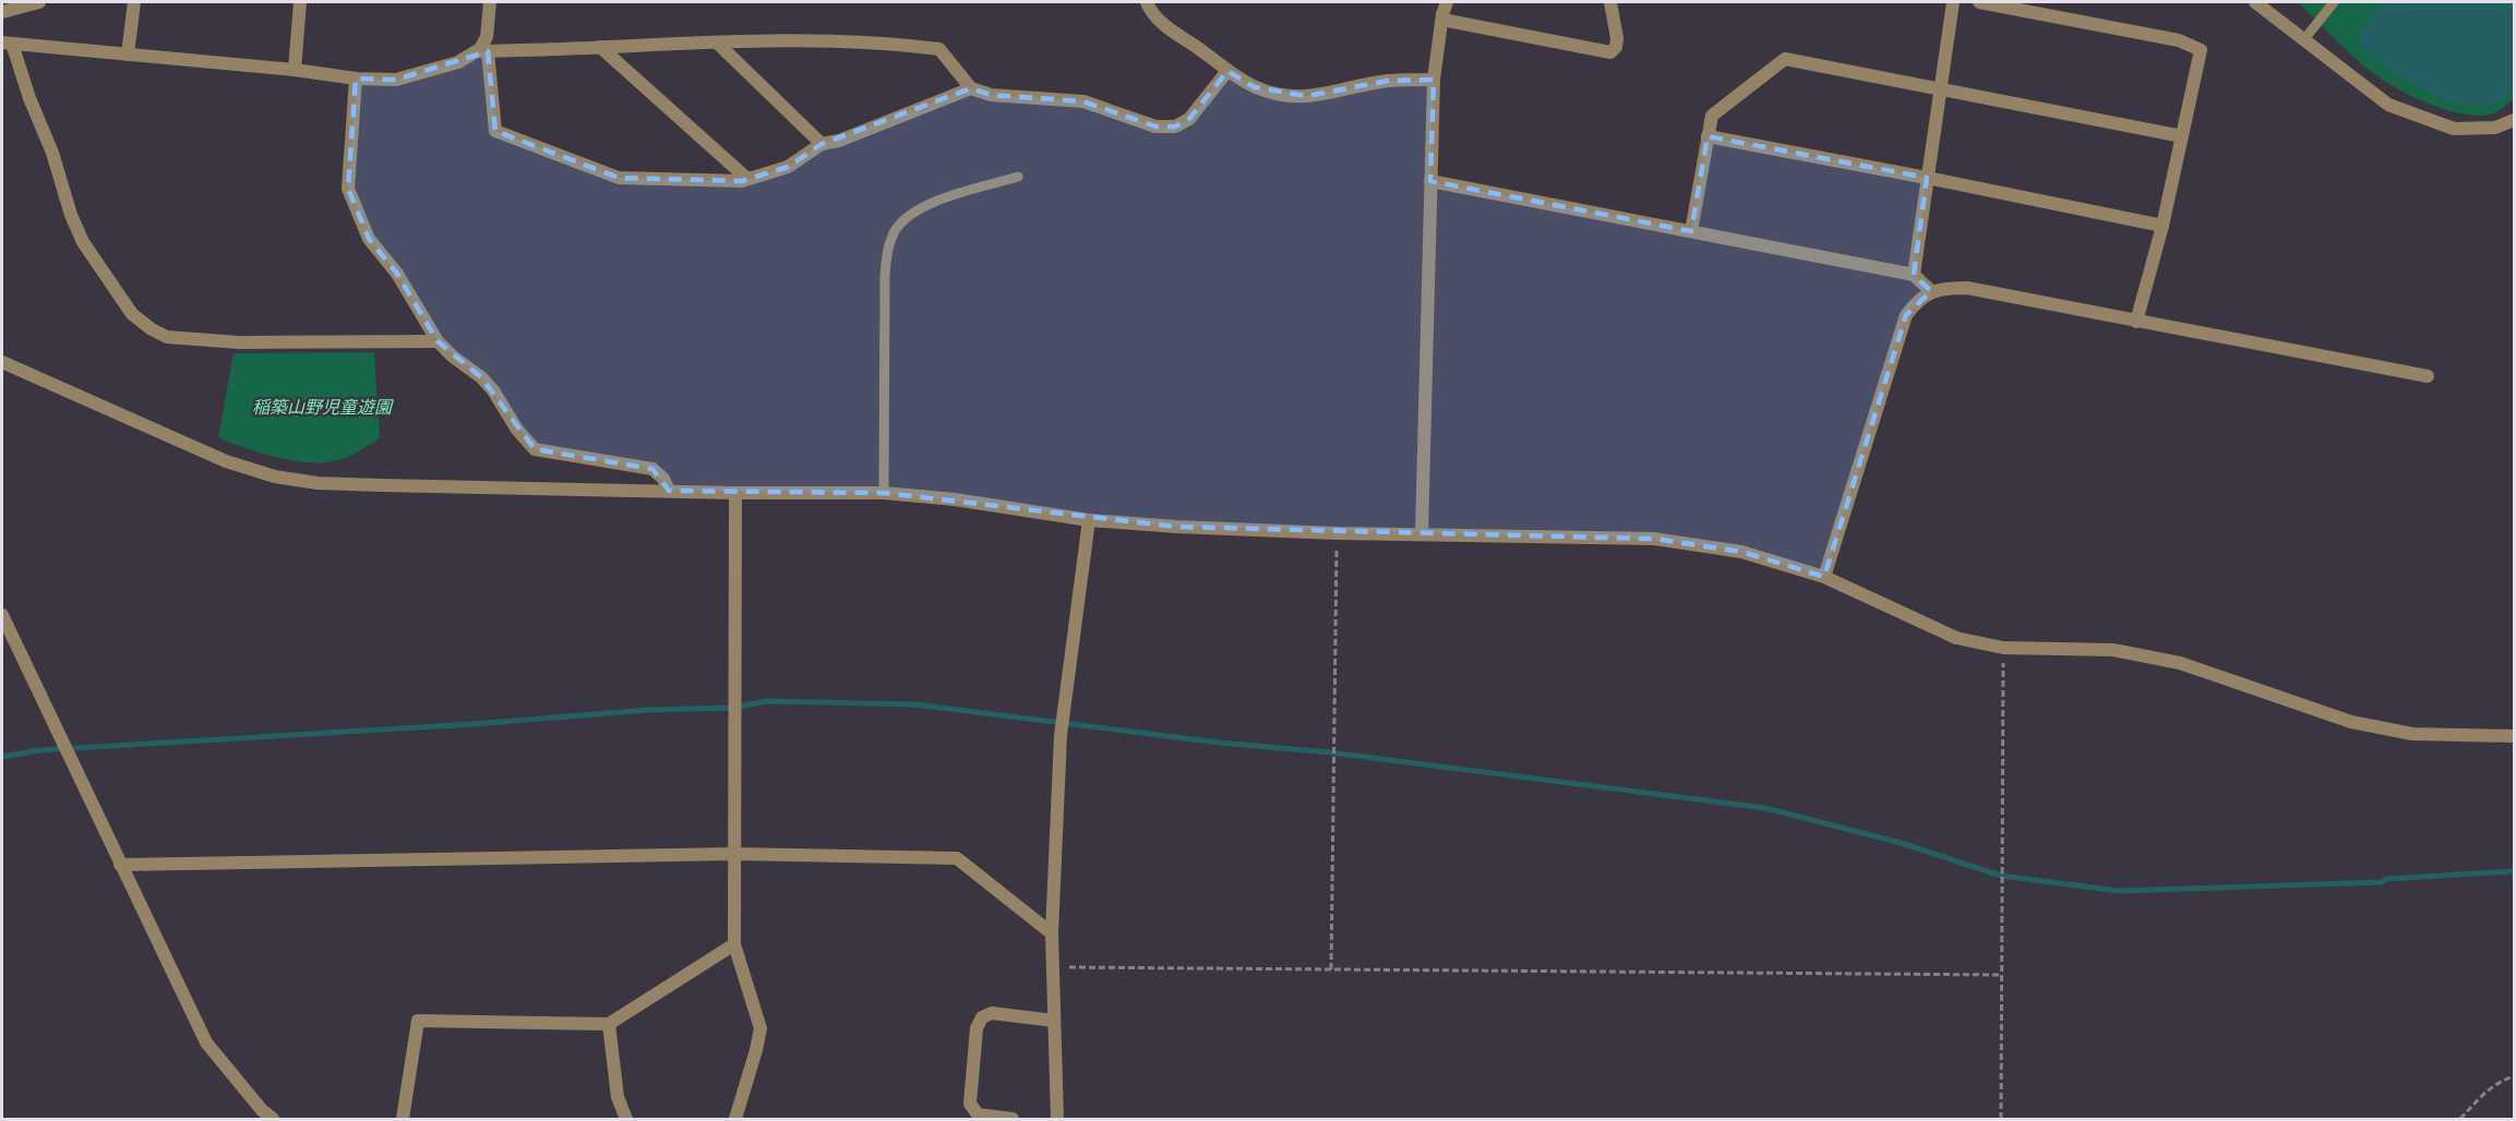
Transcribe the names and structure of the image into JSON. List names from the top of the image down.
{
  "parks": ["稲築山野児童遊園"]
}
